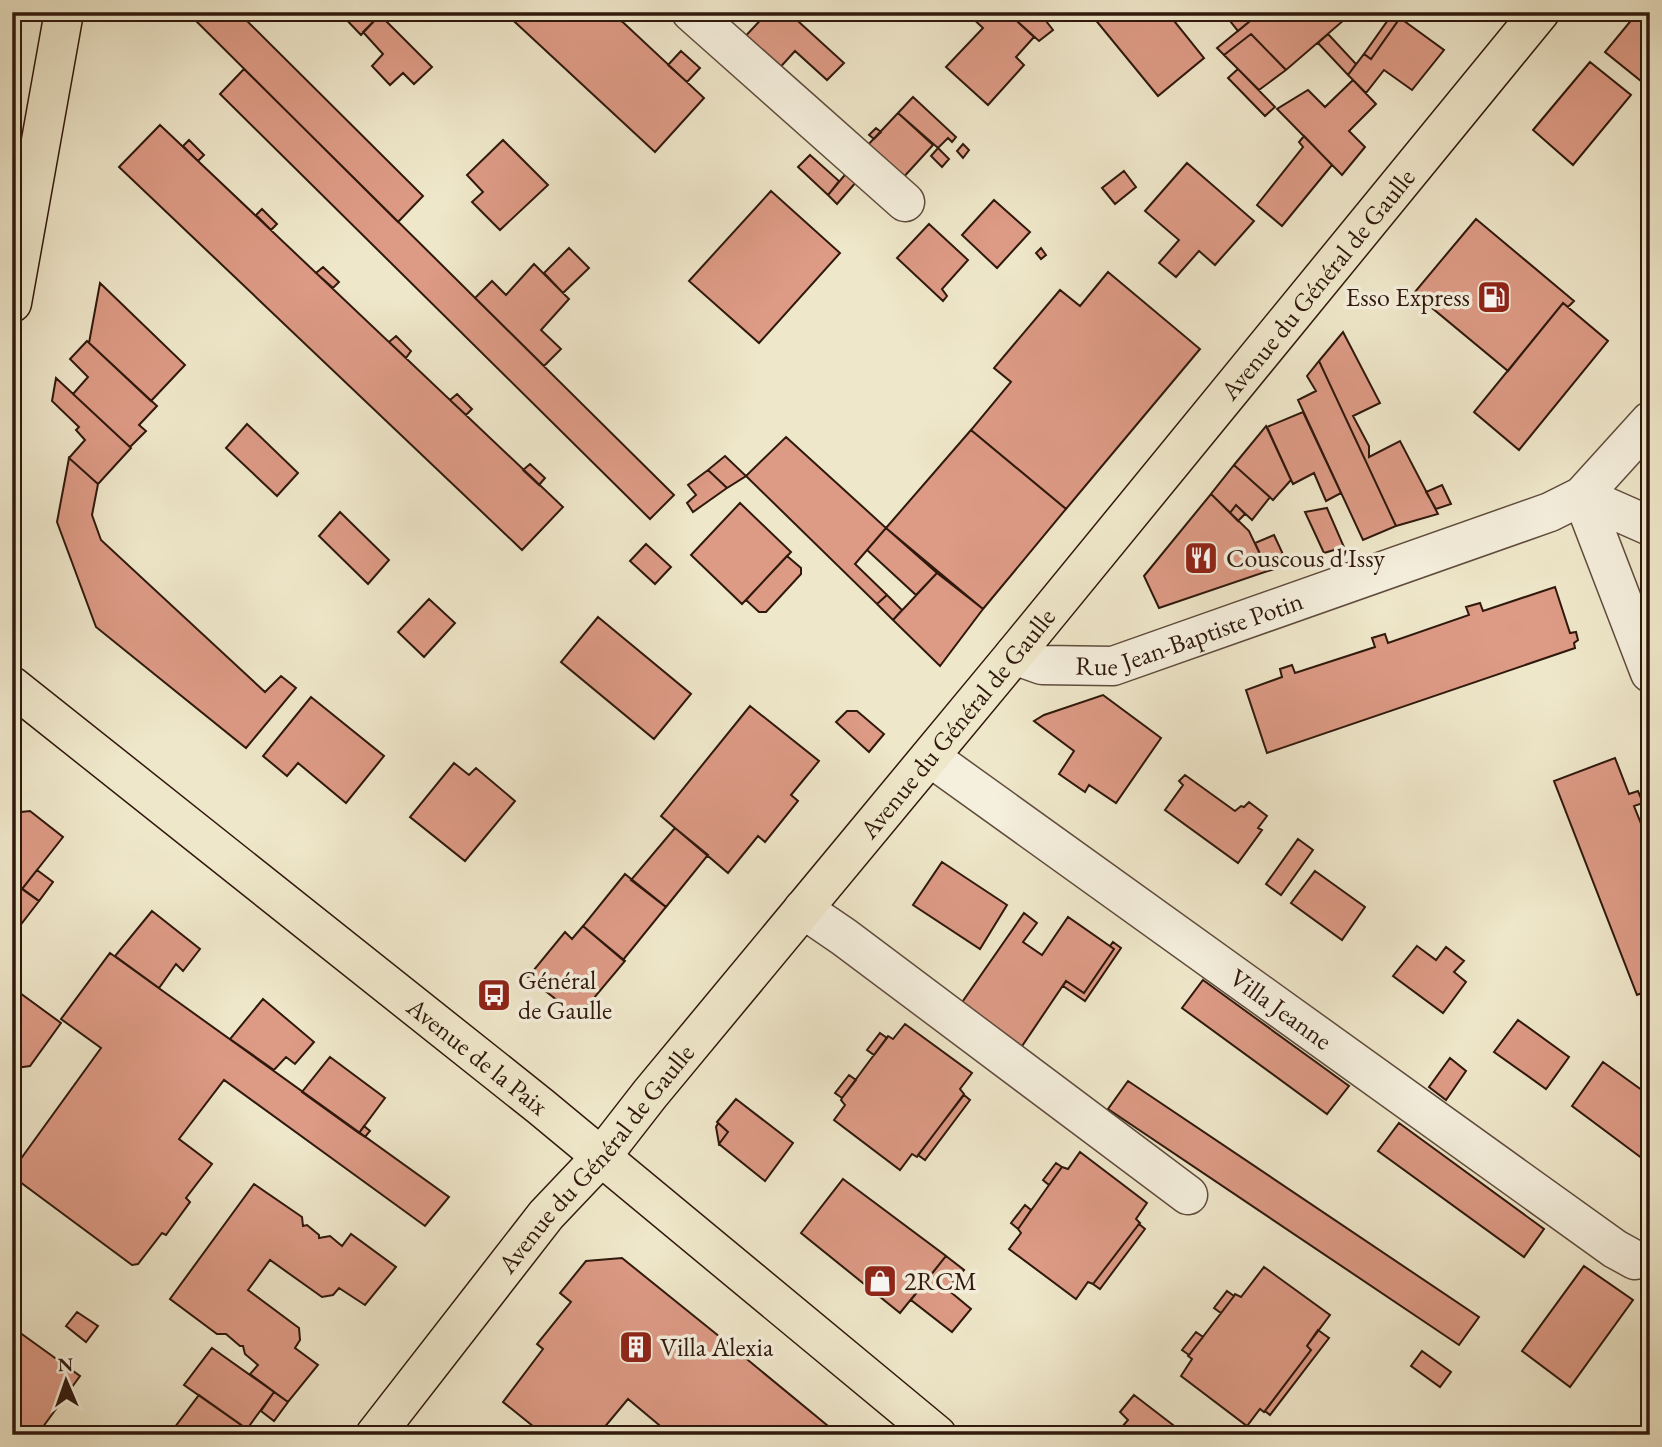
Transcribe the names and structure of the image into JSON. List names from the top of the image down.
{
  "streets": {
    "main road": ["Avenue du Général de Gaulle", "Avenue de la Paix"],
    "street": ["Rue Jean-Baptiste Potin", "Villa Jeanne"]
  },
  "crossings": [
    ["Avenue du Général de Gaulle", "Rue Jean-Baptiste Potin"],
    ["Avenue du Général de Gaulle", "Villa Jeanne"],
    ["Avenue du Général de Gaulle", "Avenue de la Paix"]
  ],
  "places": {
    "fuel station": ["Esso Express"],
    "restaurant": ["Couscous d'Issy"],
    "bus stop": ["Général de Gaulle"],
    "shop": ["2RCM"],
    "building": ["Villa Alexia"]
  },
  "north": "top"
}
